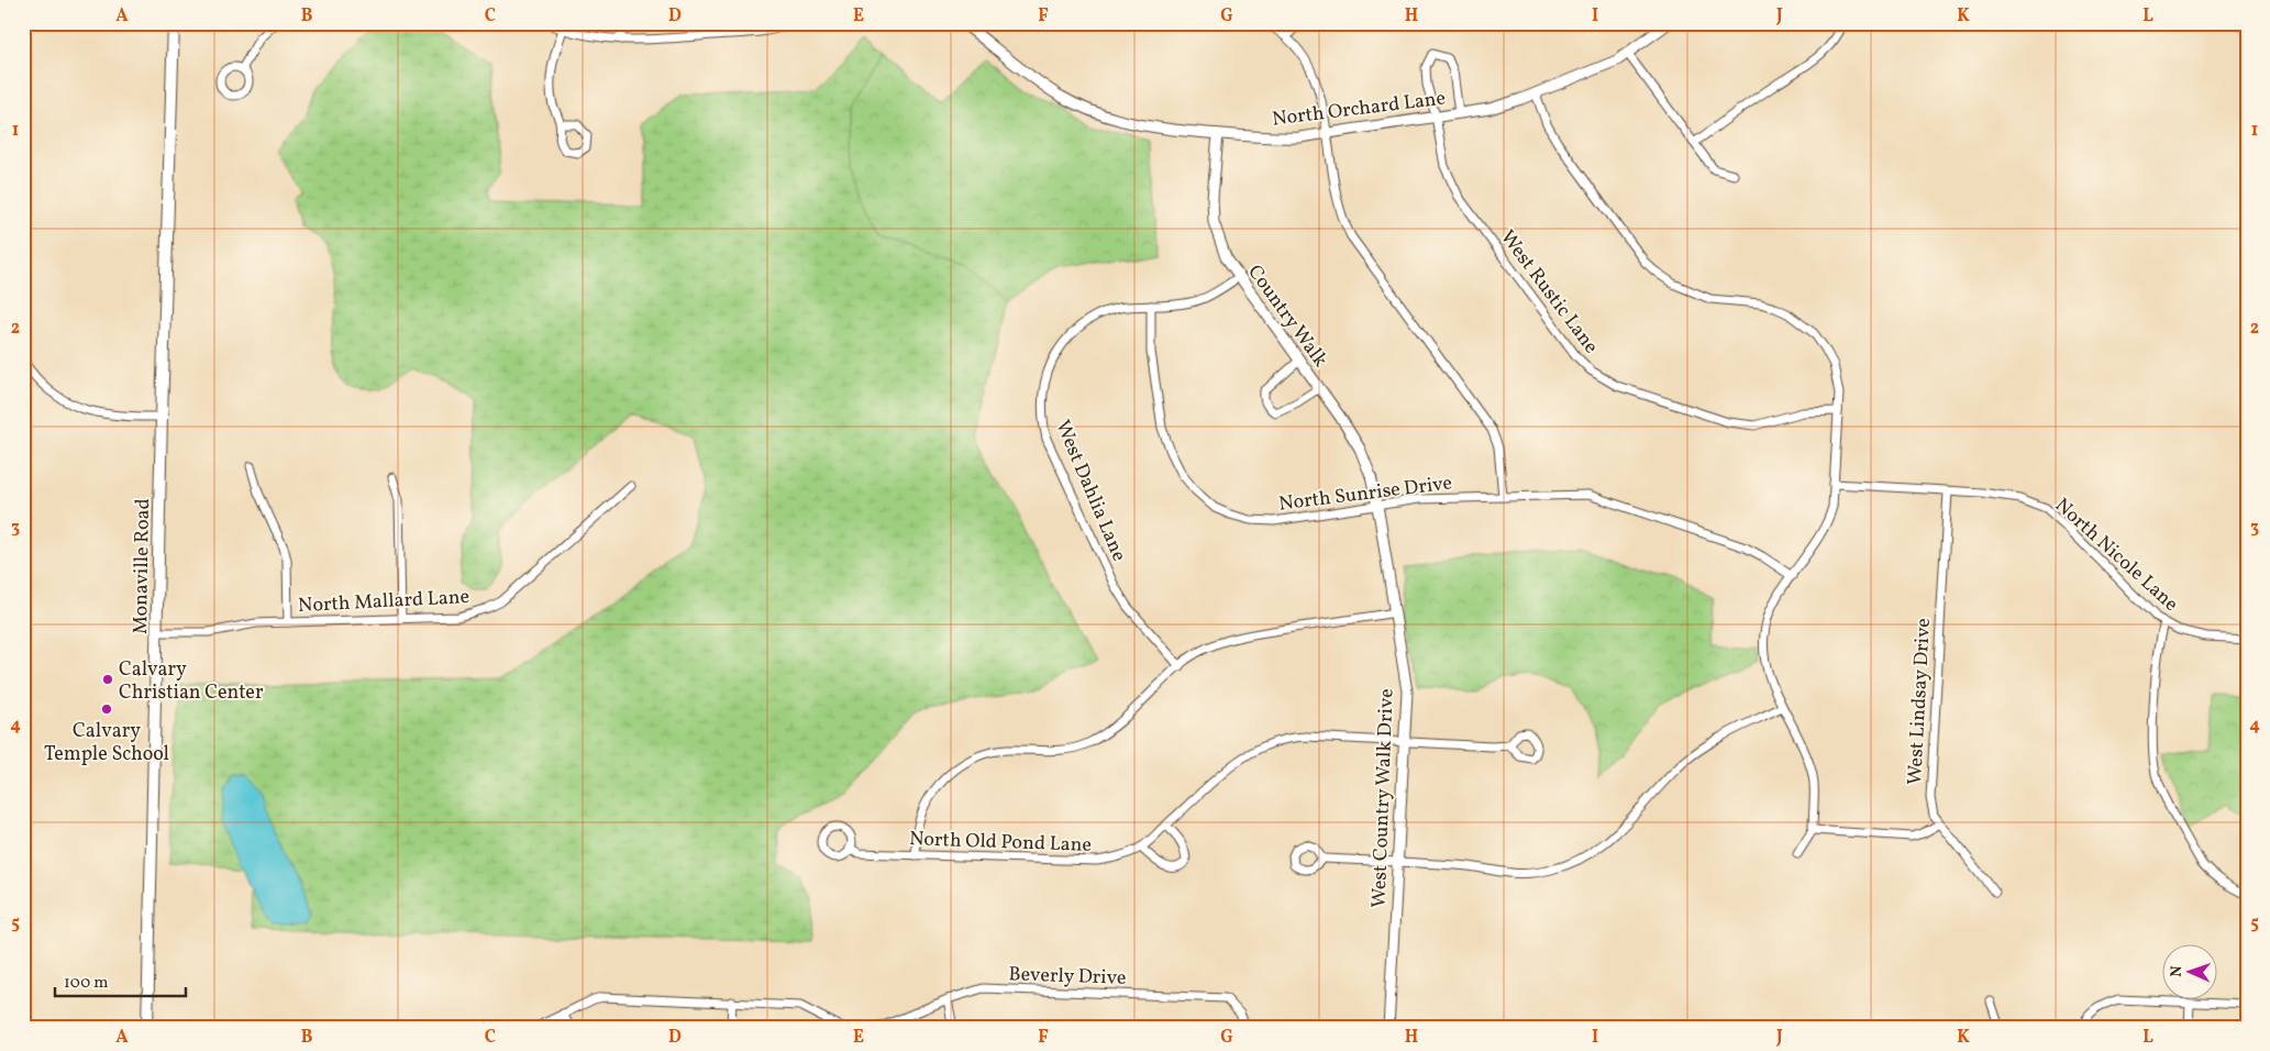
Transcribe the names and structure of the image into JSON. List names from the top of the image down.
{
  "streets": {
    "main road": ["Monaville Road"],
    "street": [
      "North Orchard Lane",
      "West Rustic Lane",
      "Country Walk",
      "West Dahlia Lane",
      "North Sunrise Drive",
      "North Nicole Lane",
      "North Mallard Lane",
      "West Lindsay Drive",
      "West Country Walk Drive",
      "North Old Pond Lane",
      "Beverly Drive"
    ]
  },
  "crossings": [
    ["North Orchard Lane", "West Rustic Lane"],
    ["North Orchard Lane", "Country Walk"],
    ["Country Walk", "West Dahlia Lane"],
    ["Country Walk", "North Sunrise Drive"],
    ["Country Walk", "West Country Walk Drive"],
    ["West Dahlia Lane", "North Sunrise Drive"],
    ["North Sunrise Drive", "West Country Walk Drive"],
    ["North Nicole Lane", "West Lindsay Drive"],
    ["Monaville Road", "North Mallard Lane"],
    ["West Country Walk Drive", "North Old Pond Lane"]
  ],
  "places": ["Calvary Christian Center", "Calvary Temple School"],
  "scale_bar": "100 m",
  "north": "left",
  "grid": {
    "columns": [
      "A",
      "B",
      "C",
      "D",
      "E",
      "F",
      "G",
      "H",
      "I",
      "J",
      "K",
      "L"
    ],
    "rows": [
      "1",
      "2",
      "3",
      "4",
      "5"
    ]
  }
}
